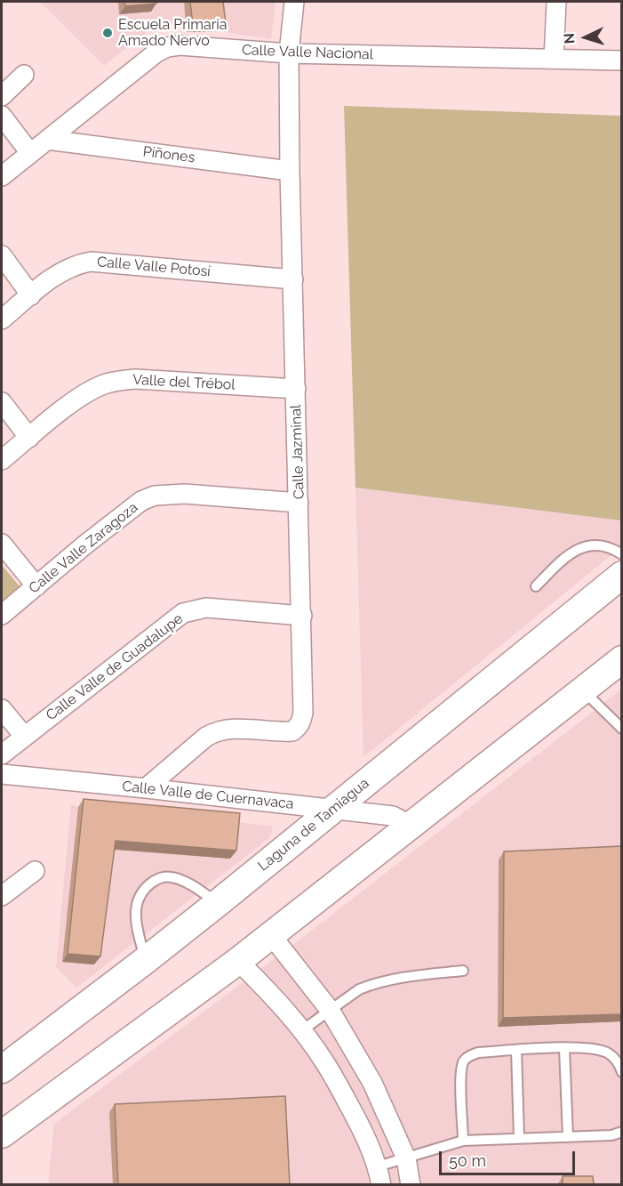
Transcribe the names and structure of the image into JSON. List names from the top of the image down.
{
  "streets": {
    "main road": ["Laguna de Tamiagua"],
    "street": [
      "Calle Valle Nacional",
      "Piñones",
      "Calle Valle Potosí",
      "Valle del Trébol",
      "Calle Jazminal",
      "Calle Valle Zaragoza",
      "Calle Valle de Guadalupe",
      "Calle Valle de Cuernavaca"
    ]
  },
  "crossings": [
    ["Calle Valle Nacional", "Piñones"],
    ["Calle Valle Nacional", "Calle Jazminal"],
    ["Piñones", "Calle Jazminal"],
    ["Calle Valle Potosí", "Calle Jazminal"],
    ["Valle del Trébol", "Calle Jazminal"],
    ["Calle Jazminal", "Calle Valle Zaragoza"],
    ["Calle Jazminal", "Calle Valle de Guadalupe"],
    ["Calle Jazminal", "Calle Valle de Cuernavaca"],
    ["Calle Valle de Cuernavaca", "Laguna de Tamiagua"]
  ],
  "places": ["Escuela Primaria Amado Nervo"],
  "scale_bar": "50 m",
  "north": "left"
}
